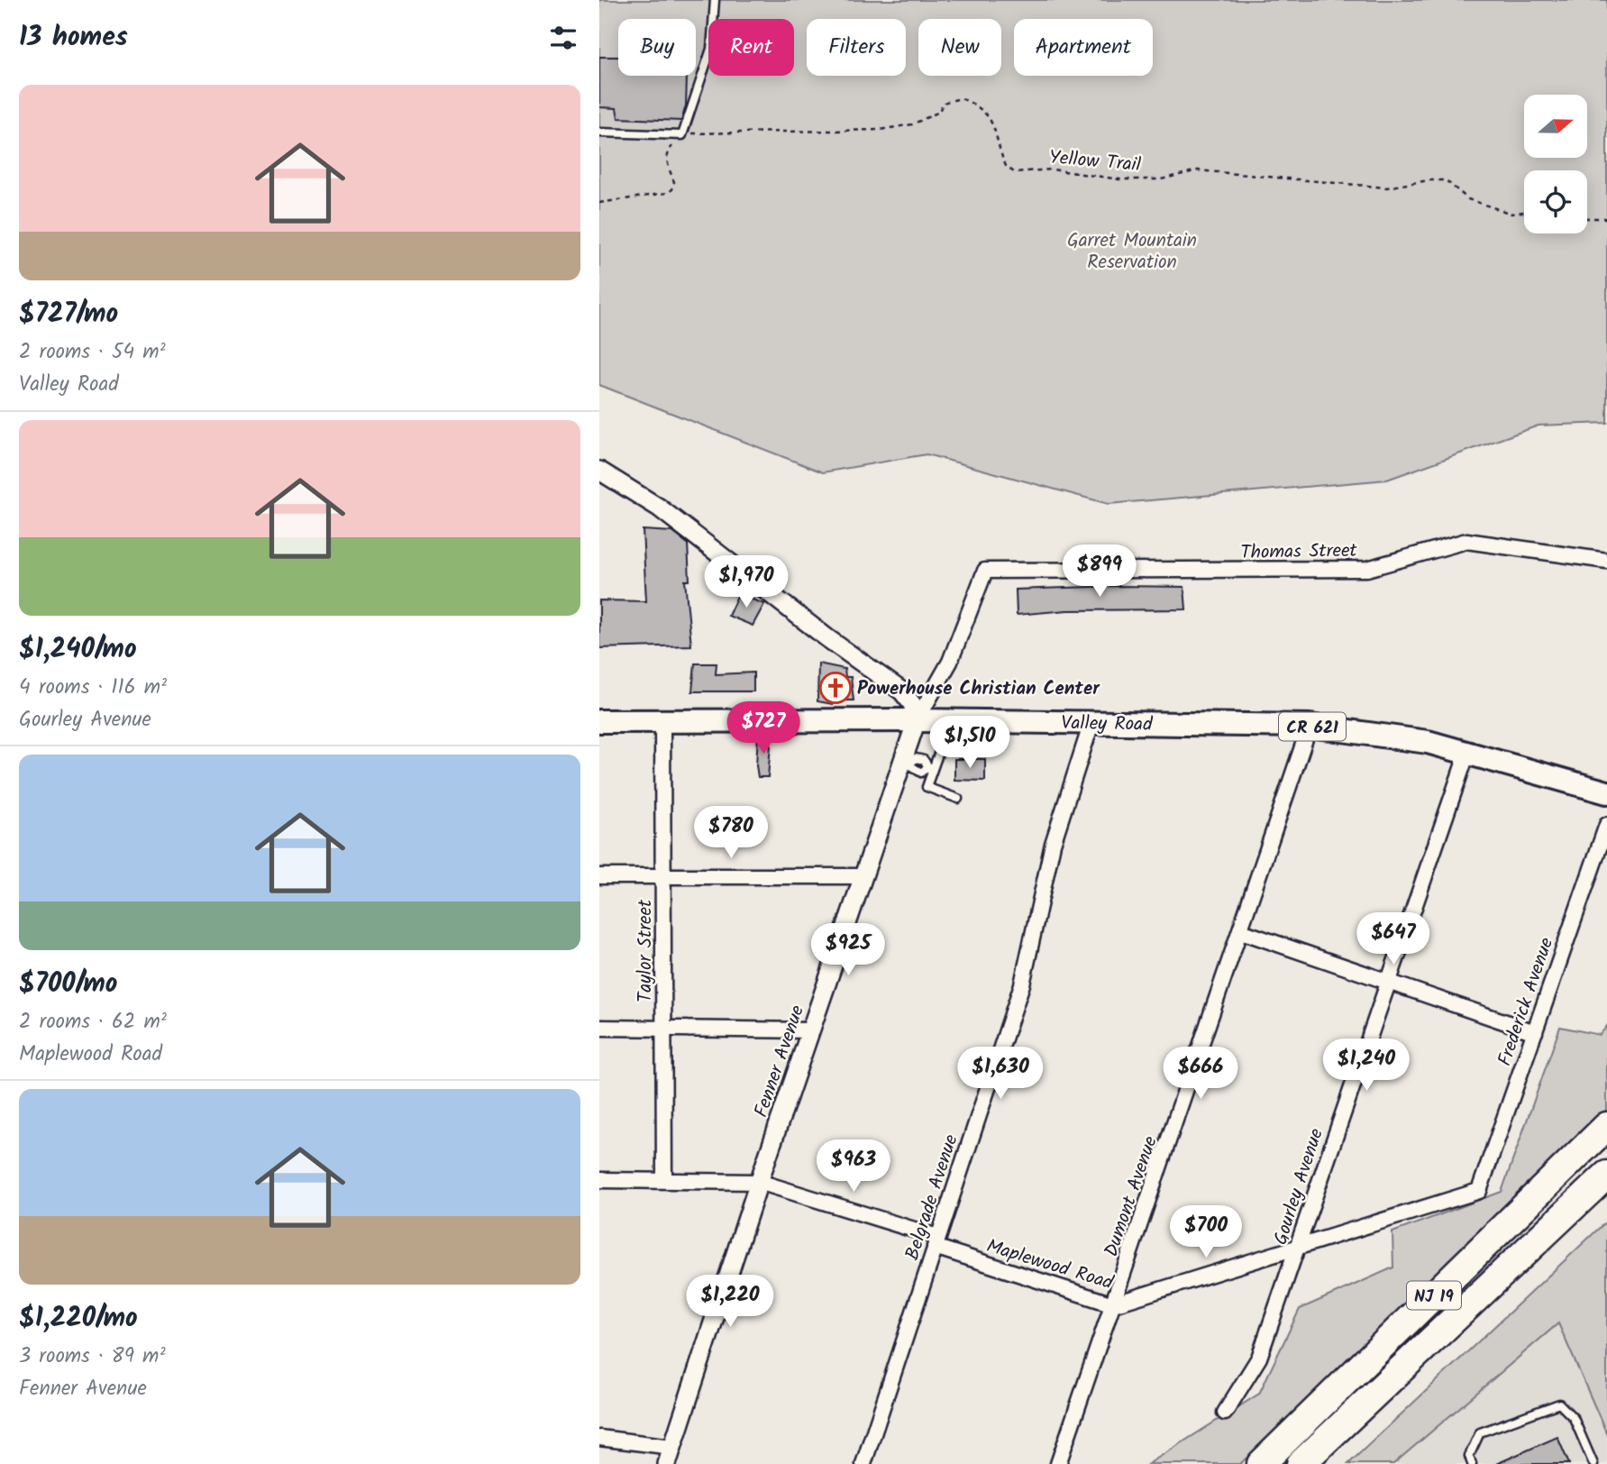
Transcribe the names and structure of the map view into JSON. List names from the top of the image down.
{
  "streets": {
    "highway": ["NJ 19"],
    "main road": ["Valley Road", "CR 621"],
    "street": [
      "Thomas Street",
      "Taylor Street",
      "Frederick Avenue",
      "Fenner Avenue",
      "Gourley Avenue",
      "Dumont Avenue",
      "Belgrade Avenue",
      "Maplewood Road"
    ],
    "path": ["Yellow Trail"]
  },
  "crossings": [
    ["Thomas Street", "Fenner Avenue"],
    ["Valley Road", "Taylor Street"],
    ["Valley Road", "Fenner Avenue"],
    ["Valley Road", "Gourley Avenue"],
    ["Valley Road", "Dumont Avenue"],
    ["Valley Road", "Belgrade Avenue"],
    ["Taylor Street", "Maplewood Road"],
    ["Frederick Avenue", "Maplewood Road"],
    ["Fenner Avenue", "Maplewood Road"],
    ["Gourley Avenue", "Maplewood Road"],
    ["Dumont Avenue", "Maplewood Road"],
    ["Belgrade Avenue", "Maplewood Road"]
  ],
  "parks": ["Garret Mountain Reservation"],
  "places": {
    "church": ["Powerhouse Christian Center"]
  },
  "north": "right",
  "page": {
    "heading": "13 homes",
    "chip": [
      "Buy",
      "Rent",
      "Filters",
      "New",
      "Apartment"
    ],
    "list": [
      {
        "name": "$727/mo",
        "note": "2 rooms · 54 m² · Valley Road"
      },
      {
        "name": "$1,240/mo",
        "note": "4 rooms · 116 m² · Gourley Avenue"
      },
      {
        "name": "$700/mo",
        "note": "2 rooms · 62 m² · Maplewood Road"
      },
      {
        "name": "$1,220/mo",
        "note": "3 rooms · 89 m² · Fenner Avenue"
      }
    ],
    "price": [
      "$899",
      "$1,970",
      "$727",
      "$1,510",
      "$780",
      "$647",
      "$925",
      "$1,240",
      "$1,630",
      "$666",
      "$963",
      "$700",
      "$1,220"
    ]
  }
}
